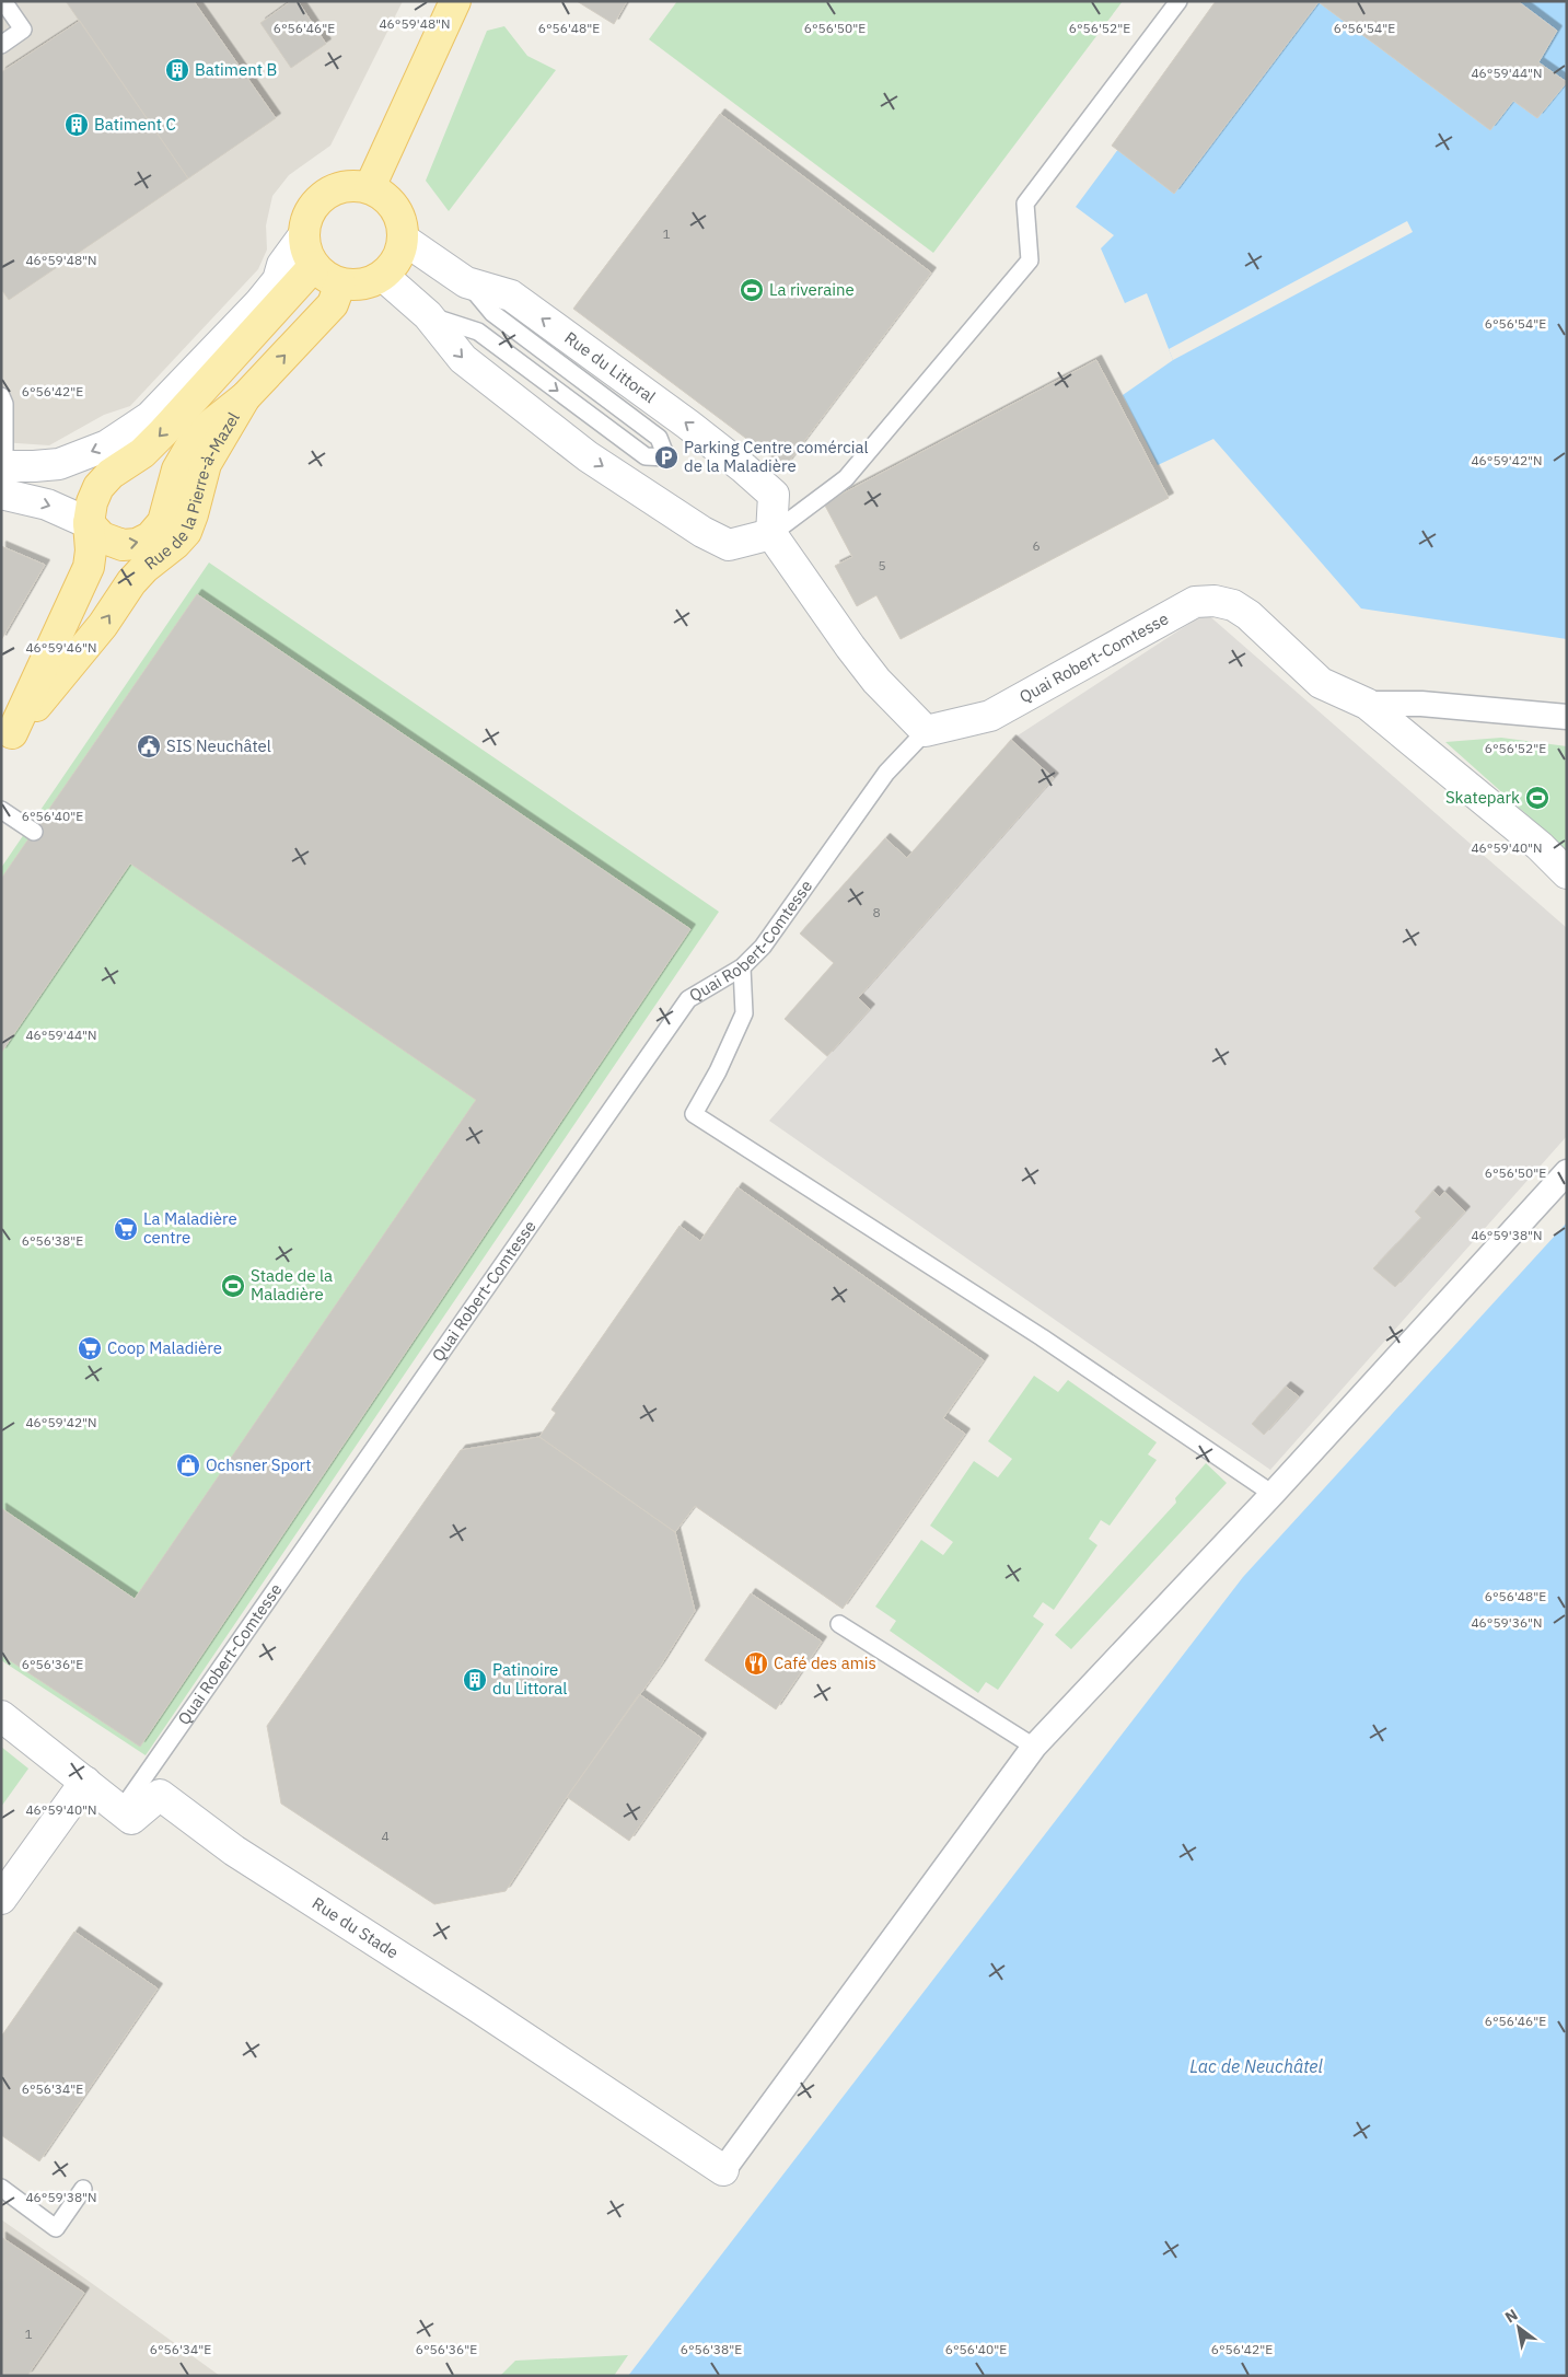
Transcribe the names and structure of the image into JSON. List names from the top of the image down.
{
  "streets": {
    "main road": ["Rue de la Pierre-à-Mazel"],
    "street": ["Rue du Littoral", "Quai Robert-Comtesse", "Rue du Stade"]
  },
  "crossings": [
    ["Rue du Littoral", "Rue de la Pierre-à-Mazel"],
    ["Quai Robert-Comtesse", "Rue du Stade"]
  ],
  "water": ["Lac de Neuchâtel"],
  "places": {
    "building": ["Batiment B", "Batiment C", "Patinoire du Littoral"],
    "sports": ["La riveraine", "Skatepark", "Stade de la Maladière"],
    "parking": ["Parking Centre comércial de la Maladière"],
    "public building": ["SIS Neuchâtel"],
    "supermarket": ["La Maladière centre", "Coop Maladière"],
    "shop": ["Ochsner Sport"],
    "restaurant": ["Café des amis"]
  },
  "house_numbers": [
    "1",
    "6",
    "5",
    "8",
    "4",
    "1"
  ],
  "north": "top left",
  "coordinates": [
    "46°59'48\"N",
    "6°56'46\"E",
    "6°56'48\"E",
    "6°56'50\"E",
    "6°56'52\"E",
    "6°56'54\"E",
    "46°59'44\"N",
    "6°56'42\"E",
    "46°59'42\"N",
    "46°59'46\"N",
    "6°56'40\"E",
    "46°59'40\"N",
    "46°59'38\"N",
    "6°56'38\"E",
    "46°59'36\"N",
    "6°56'36\"E",
    "6°56'34\"E"
  ]
}
